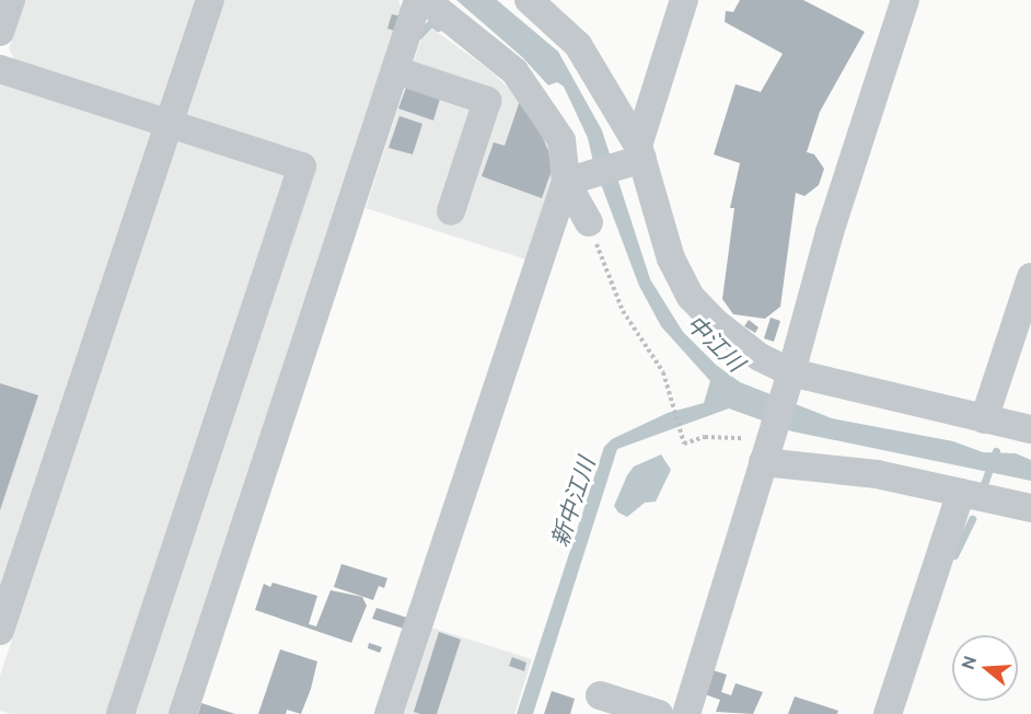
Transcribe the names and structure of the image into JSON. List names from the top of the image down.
{
  "water": ["中江川", "新中江川"],
  "north": "left"
}
